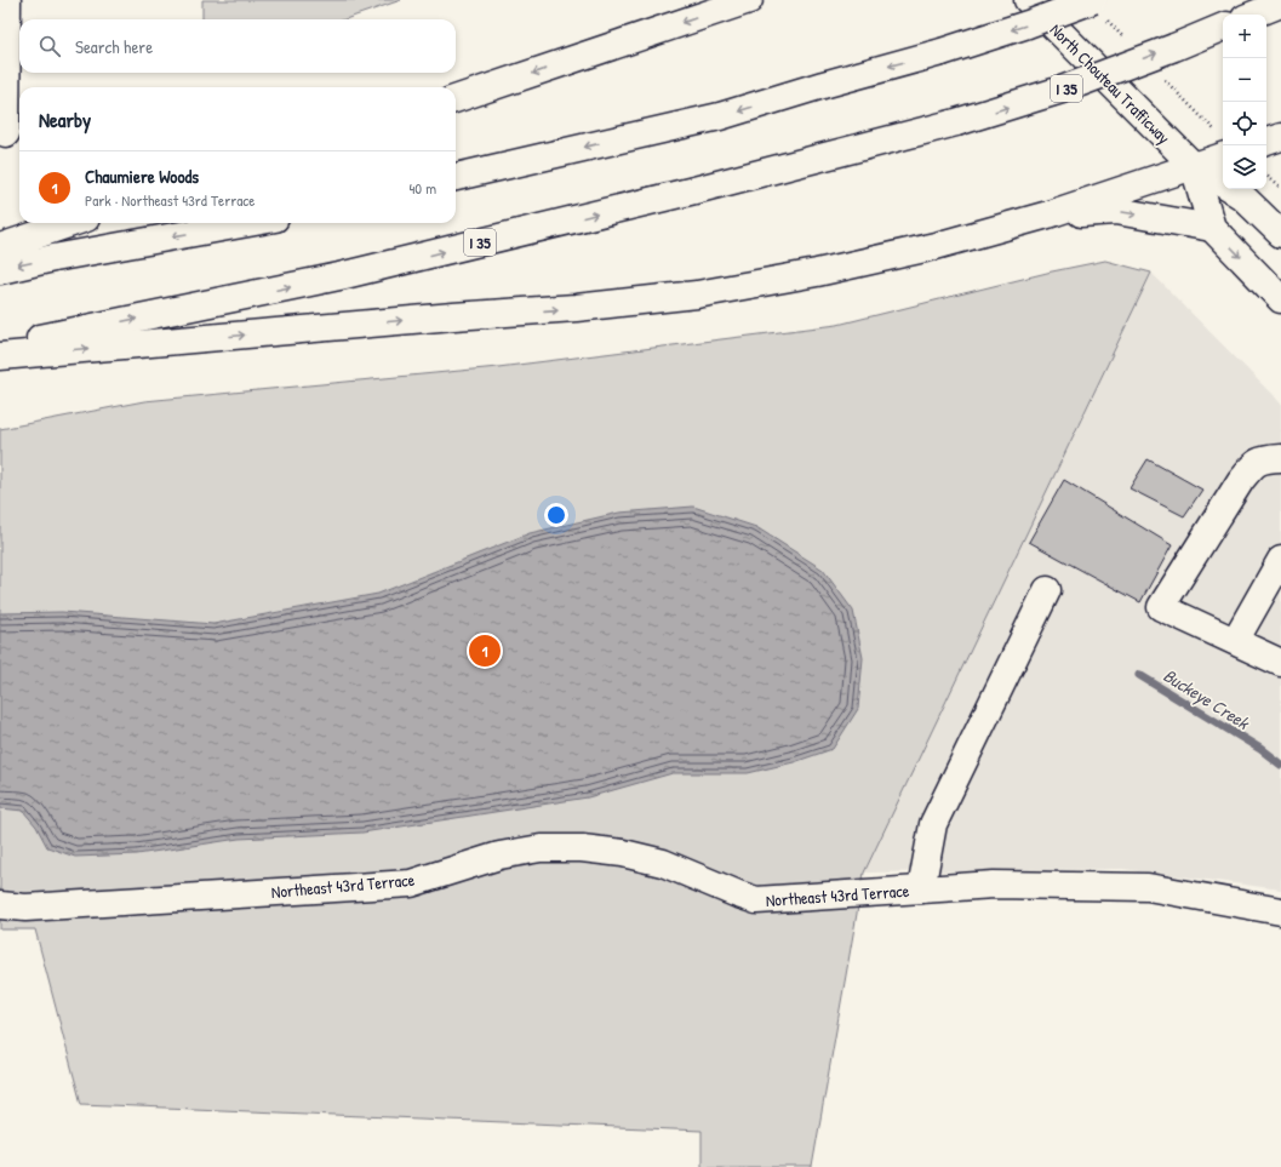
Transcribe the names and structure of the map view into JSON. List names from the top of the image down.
{
  "streets": {
    "main road": ["North Chouteau Trafficway", "I 35", "Northeast 43rd Terrace"]
  },
  "water": ["Buckeye Creek"],
  "page": {
    "map_buttons": ["+", "−"],
    "search": "Search here",
    "heading": "Nearby",
    "list": [
      {
        "mark": "1",
        "name": "Chaumiere Woods",
        "note": "Park · Northeast 43rd Terrace",
        "value": "40 m"
      }
    ],
    "pins": "1"
  }
}
